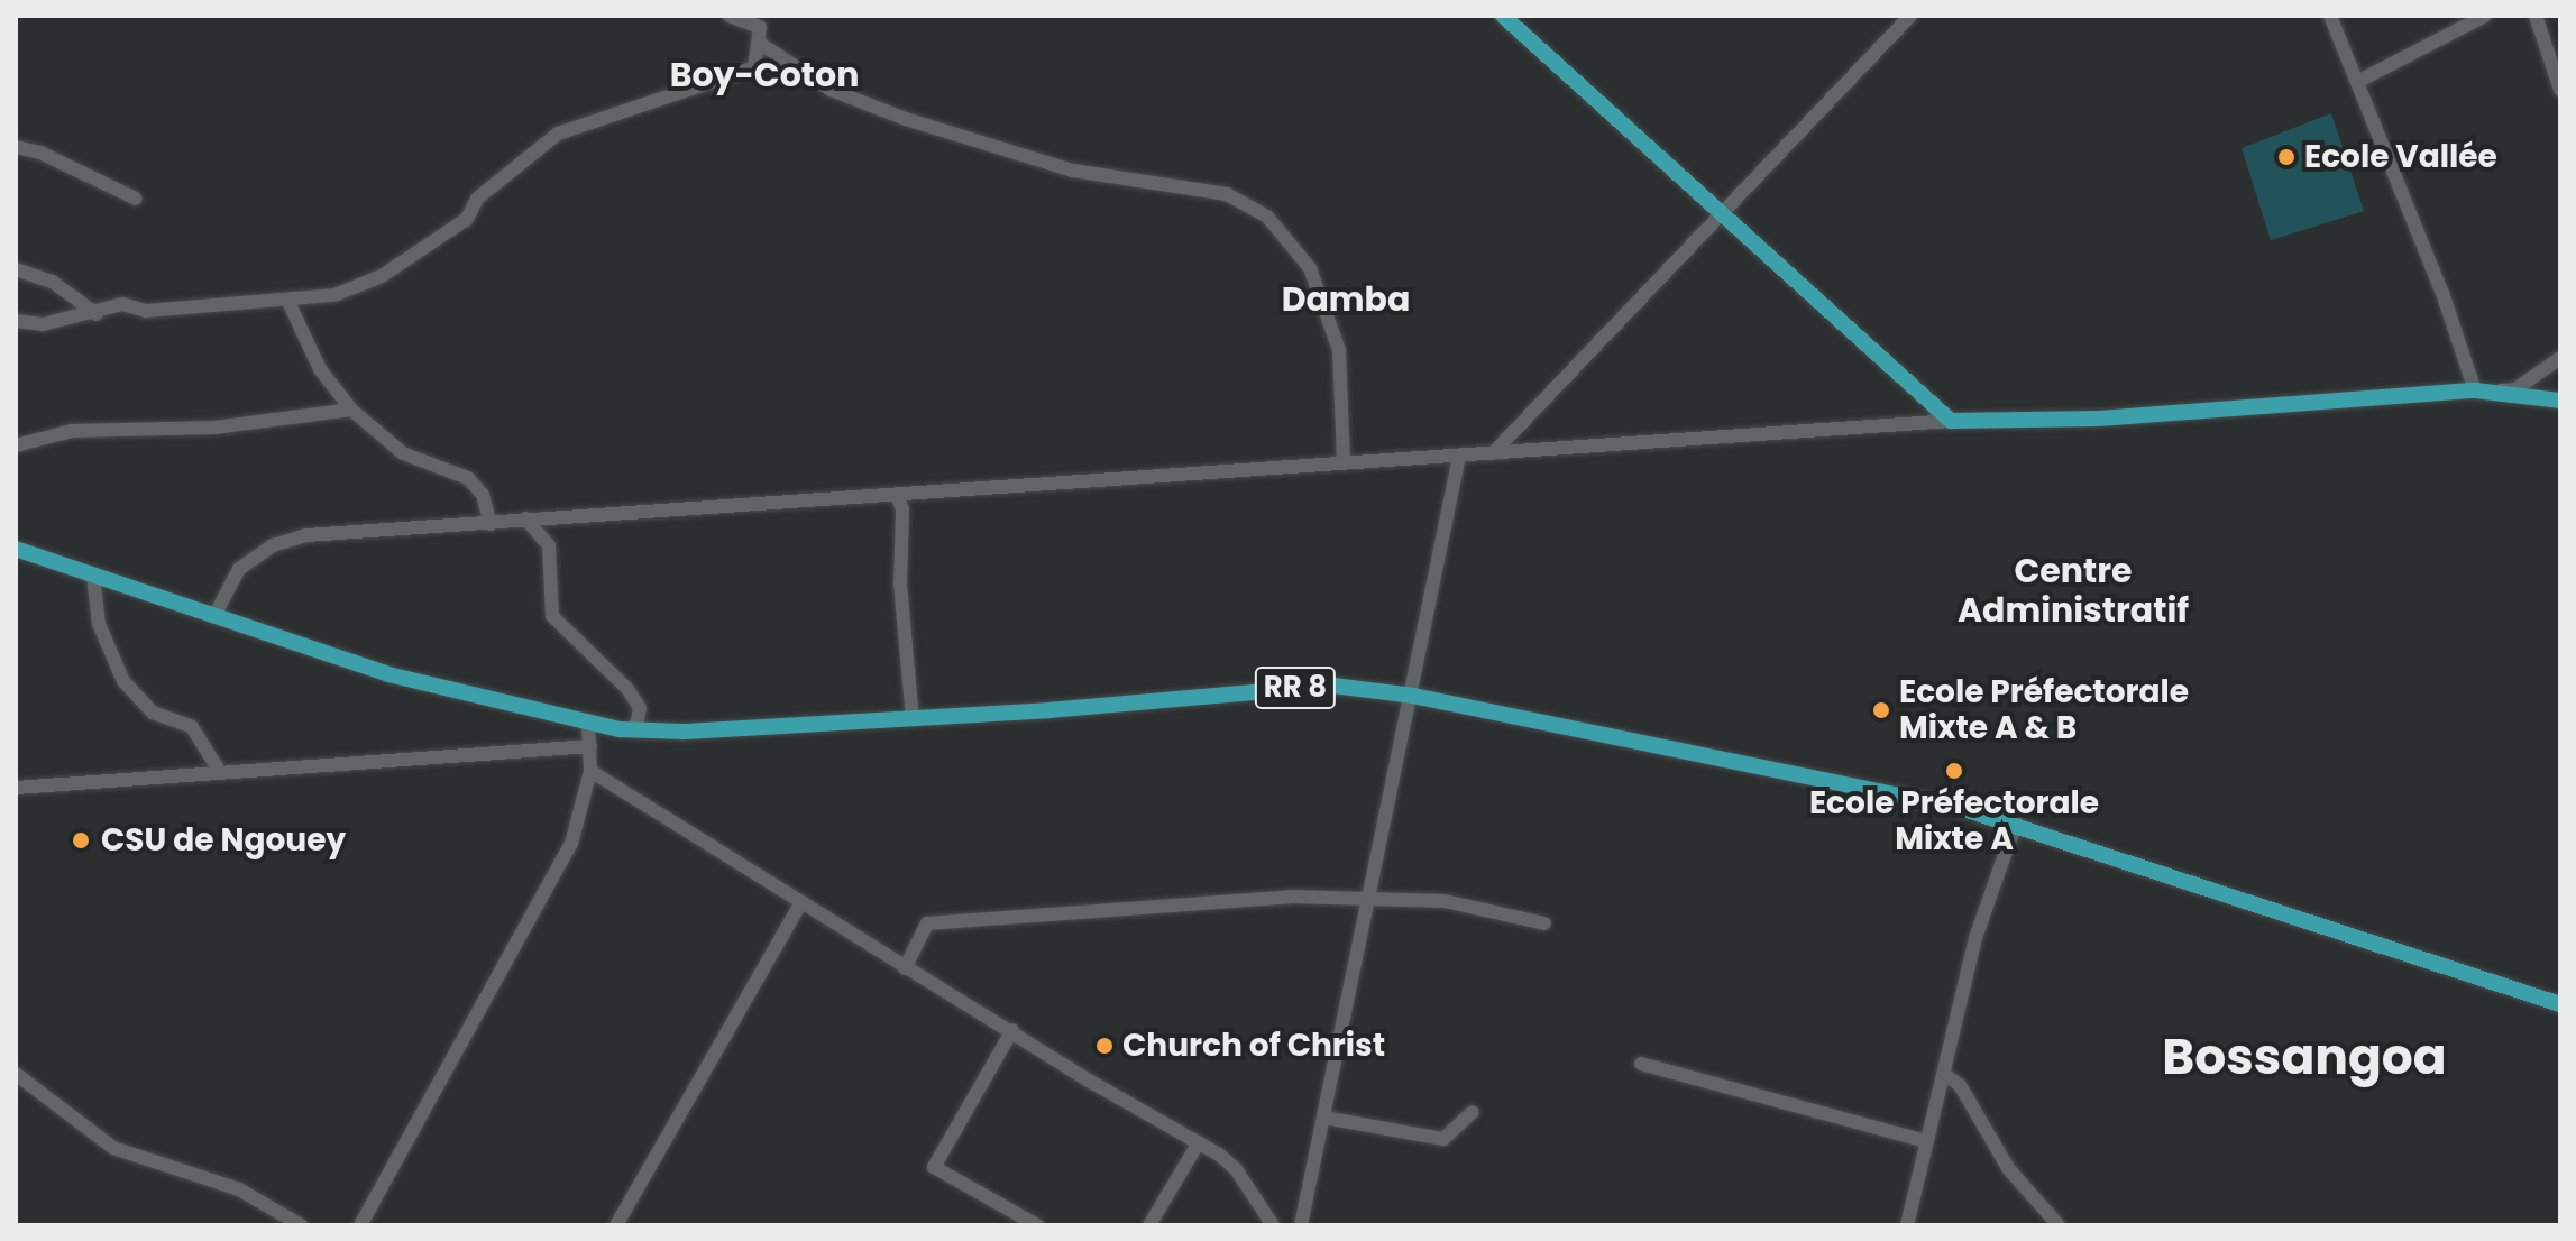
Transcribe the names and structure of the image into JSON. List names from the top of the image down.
{
  "streets": {
    "main road": ["RR 8"]
  },
  "districts": [
    "Boy-Coton",
    "Damba",
    "Centre Administratif",
    "Bossangoa"
  ],
  "places": [
    "Ecole Vallée",
    "Ecole Préfectorale Mixte A & B",
    "Ecole Préfectorale Mixte A",
    "CSU de Ngouey",
    "Church of Christ"
  ]
}
